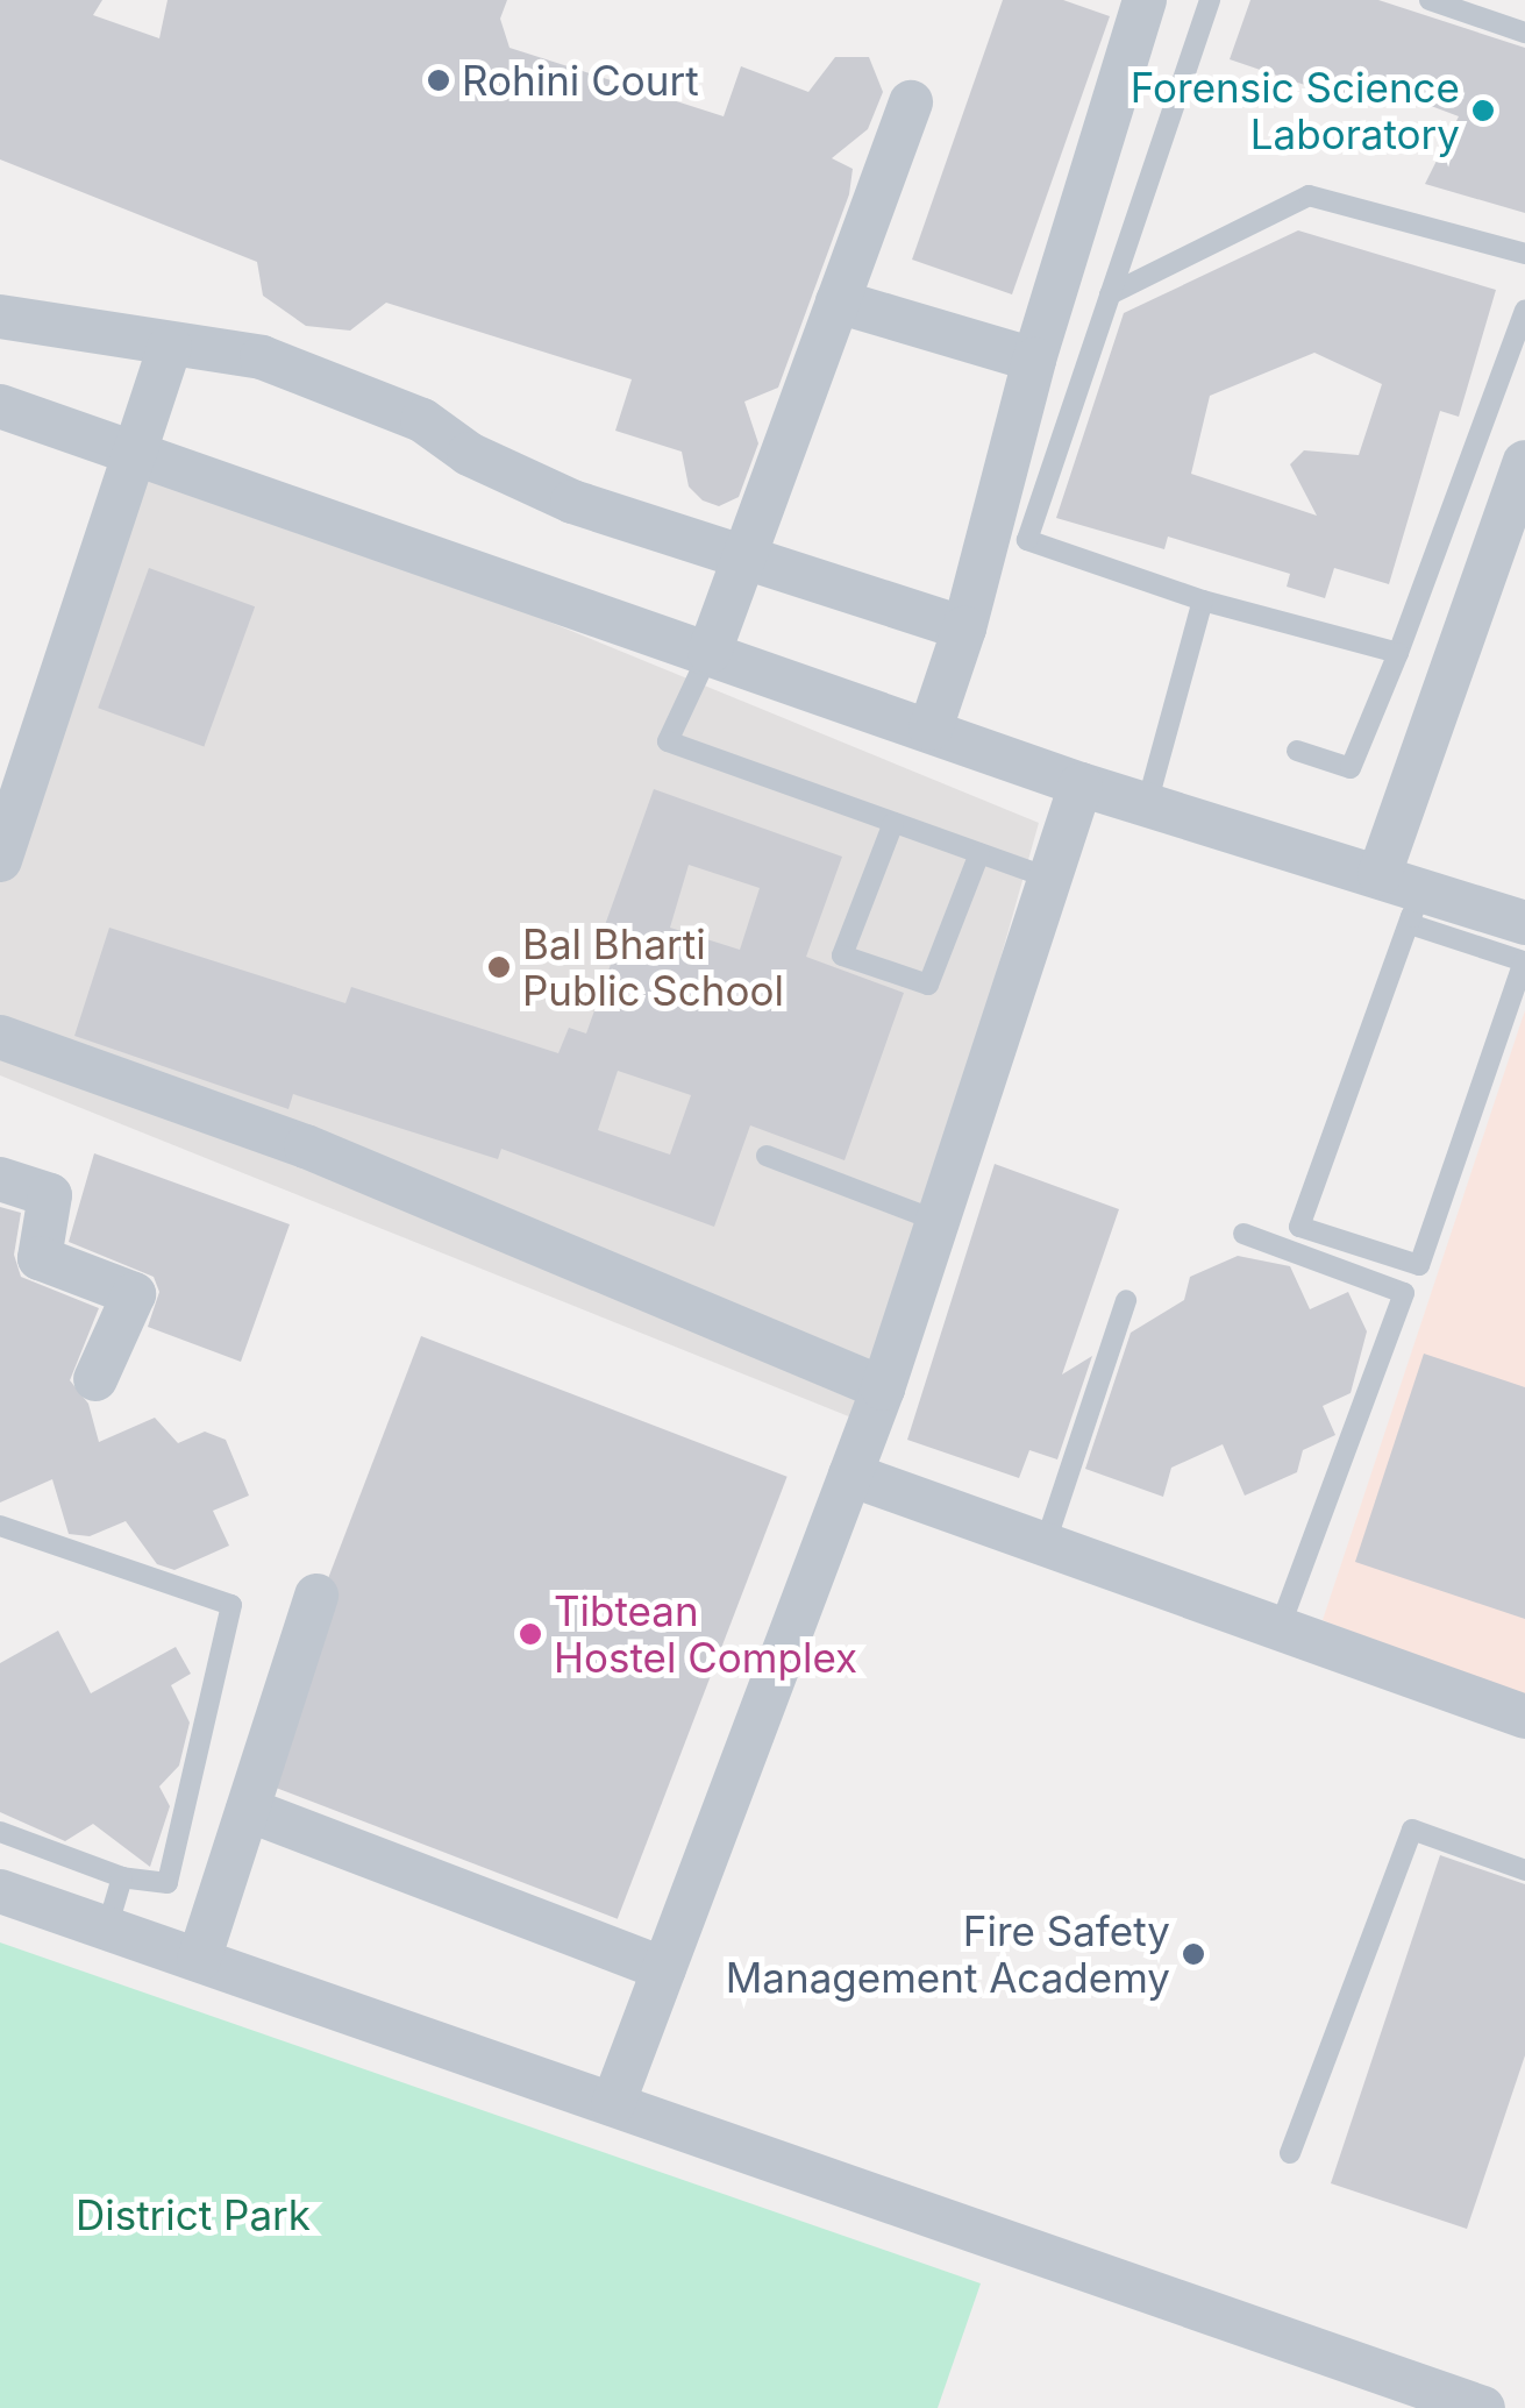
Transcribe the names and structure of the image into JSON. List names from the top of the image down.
{
  "parks": ["District Park"],
  "places": [
    "Rohini Court",
    "Forensic Science Laboratory",
    "Bal Bharti Public School",
    "Tibtean Hostel Complex",
    "Fire Safety Management Academy"
  ]
}
